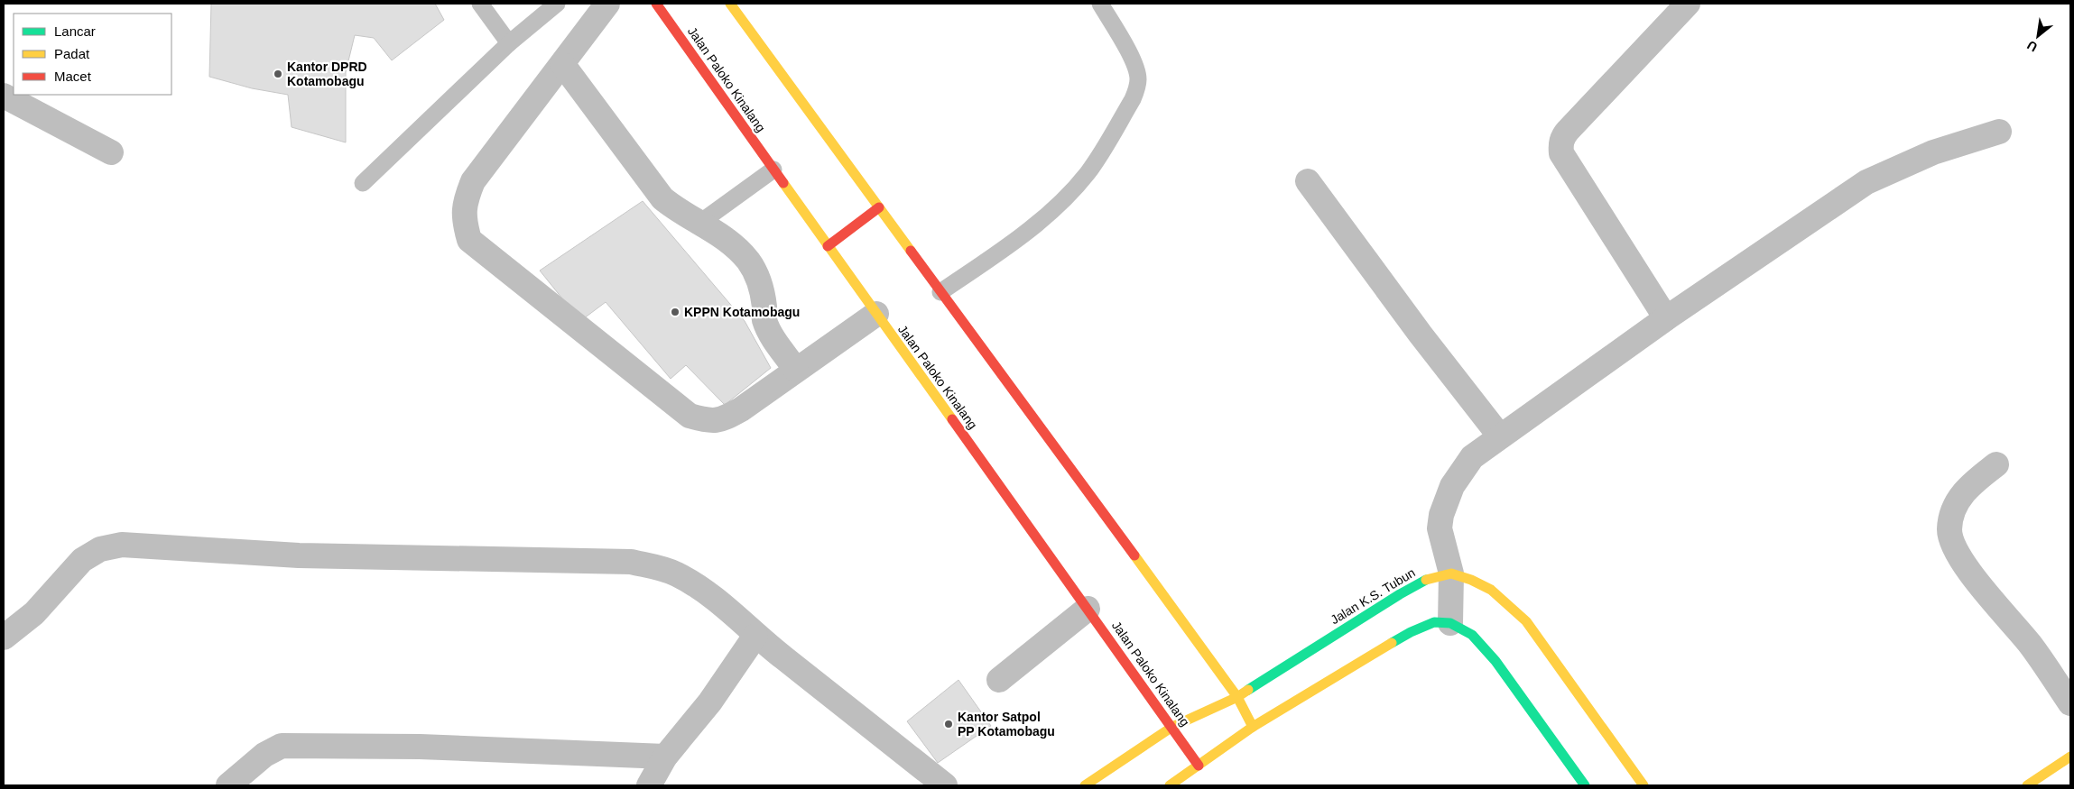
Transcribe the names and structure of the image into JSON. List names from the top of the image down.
{
  "streets": {
    "main road": ["Jalan Paloko Kinalang", "Jalan K.S. Tubun"]
  },
  "crossings": [
    ["Jalan Paloko Kinalang", "Jalan K.S. Tubun"]
  ],
  "places": ["Kantor DPRD Kotamobagu", "KPPN Kotamobagu", "Kantor Satpol PP Kotamobagu"],
  "legend": ["Lancar", "Padat", "Macet"],
  "north": "bottom left"
}
